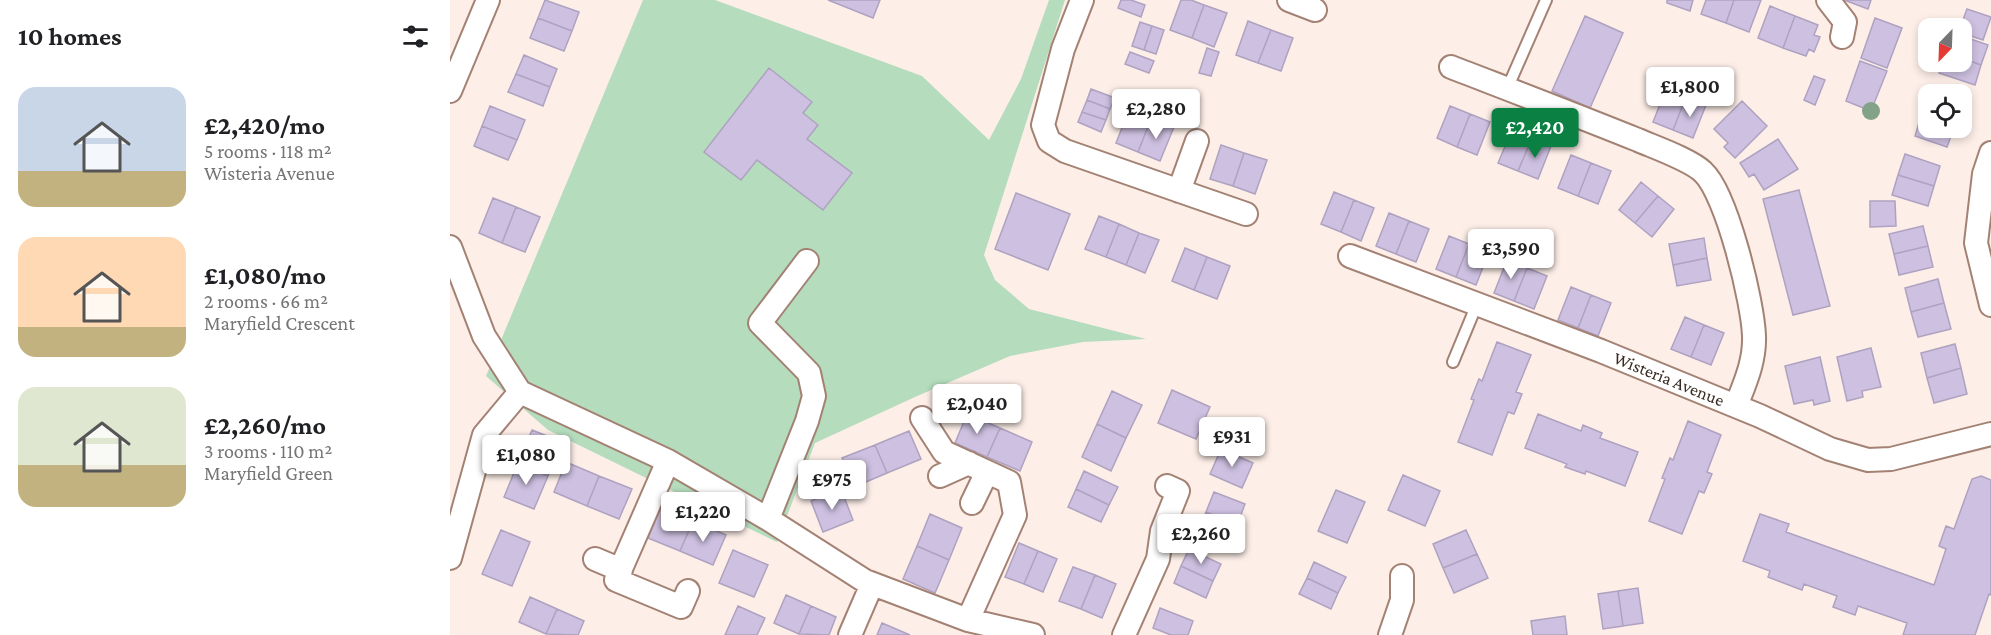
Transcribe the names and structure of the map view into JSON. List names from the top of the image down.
{
  "streets": {
    "street": ["Wisteria Avenue"]
  },
  "north": "bottom left",
  "page": {
    "heading": "10 homes",
    "price": [
      "£1,800",
      "£2,280",
      "£2,420",
      "£3,590",
      "£2,040",
      "£931",
      "£1,080",
      "£975",
      "£1,220",
      "£2,260"
    ],
    "list": [
      {
        "name": "£2,420/mo",
        "note": "5 rooms · 118 m² · Wisteria Avenue"
      },
      {
        "name": "£1,080/mo",
        "note": "2 rooms · 66 m² · Maryfield Crescent"
      },
      {
        "name": "£2,260/mo",
        "note": "3 rooms · 110 m² · Maryfield Green"
      }
    ]
  }
}
